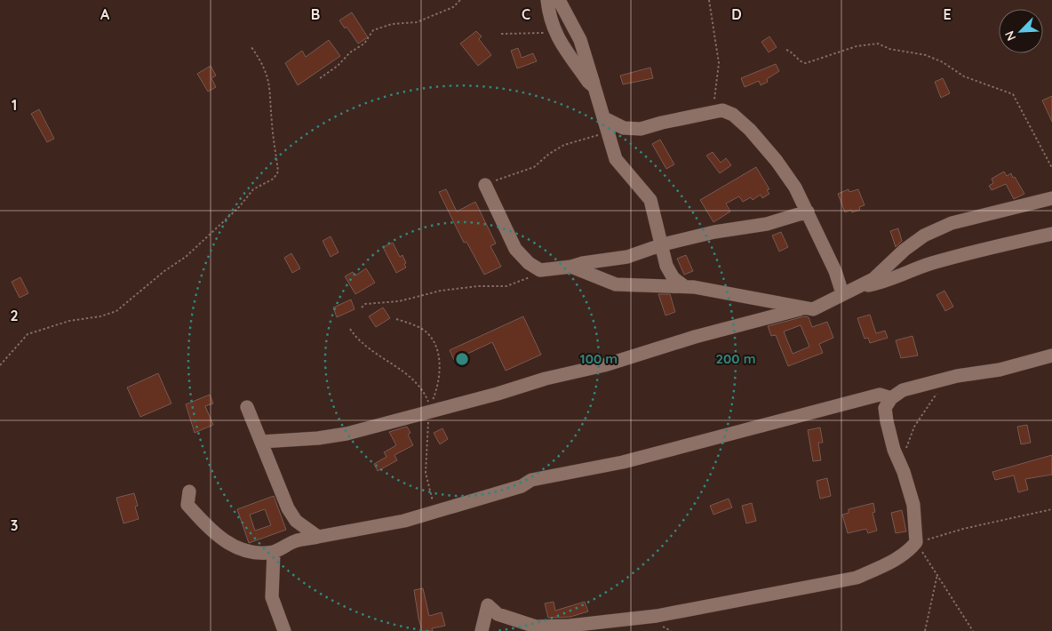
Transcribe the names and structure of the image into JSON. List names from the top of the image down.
{
  "north": "bottom left",
  "grid": {
    "columns": [
      "A",
      "B",
      "C",
      "D",
      "E"
    ],
    "rows": ["1", "2", "3"]
  },
  "rings": ["100 m", "200 m"]
}
